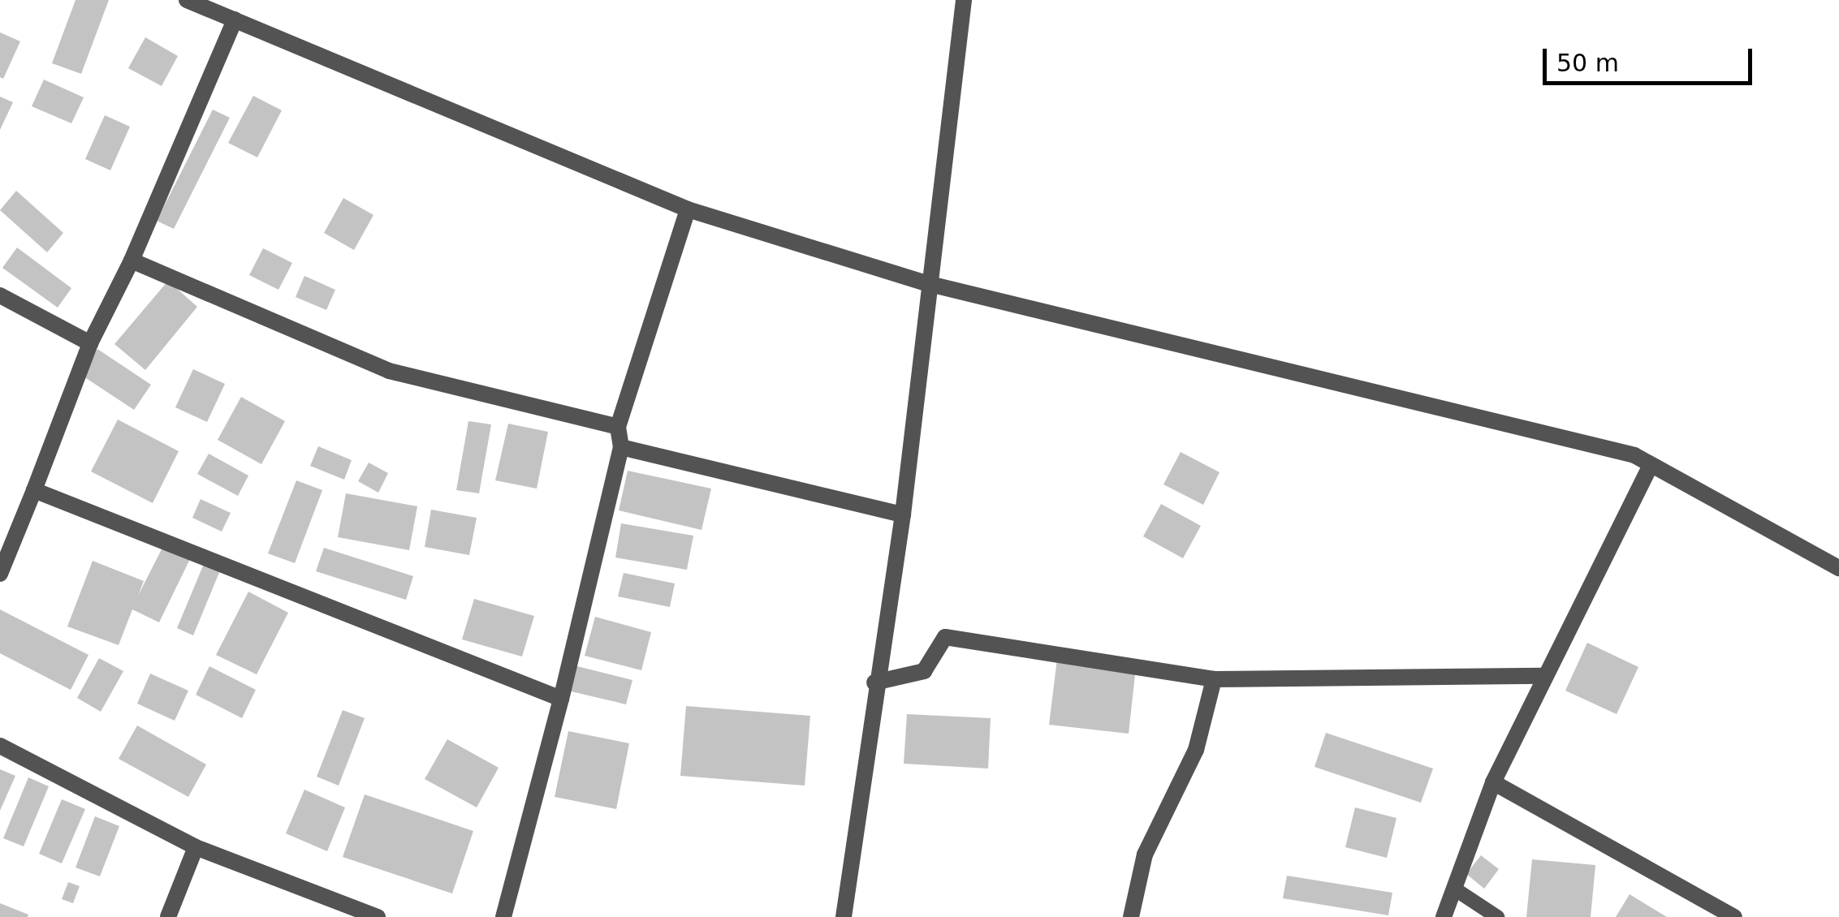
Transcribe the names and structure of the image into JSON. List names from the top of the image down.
{
  "scale_bar": "50 m"
}
